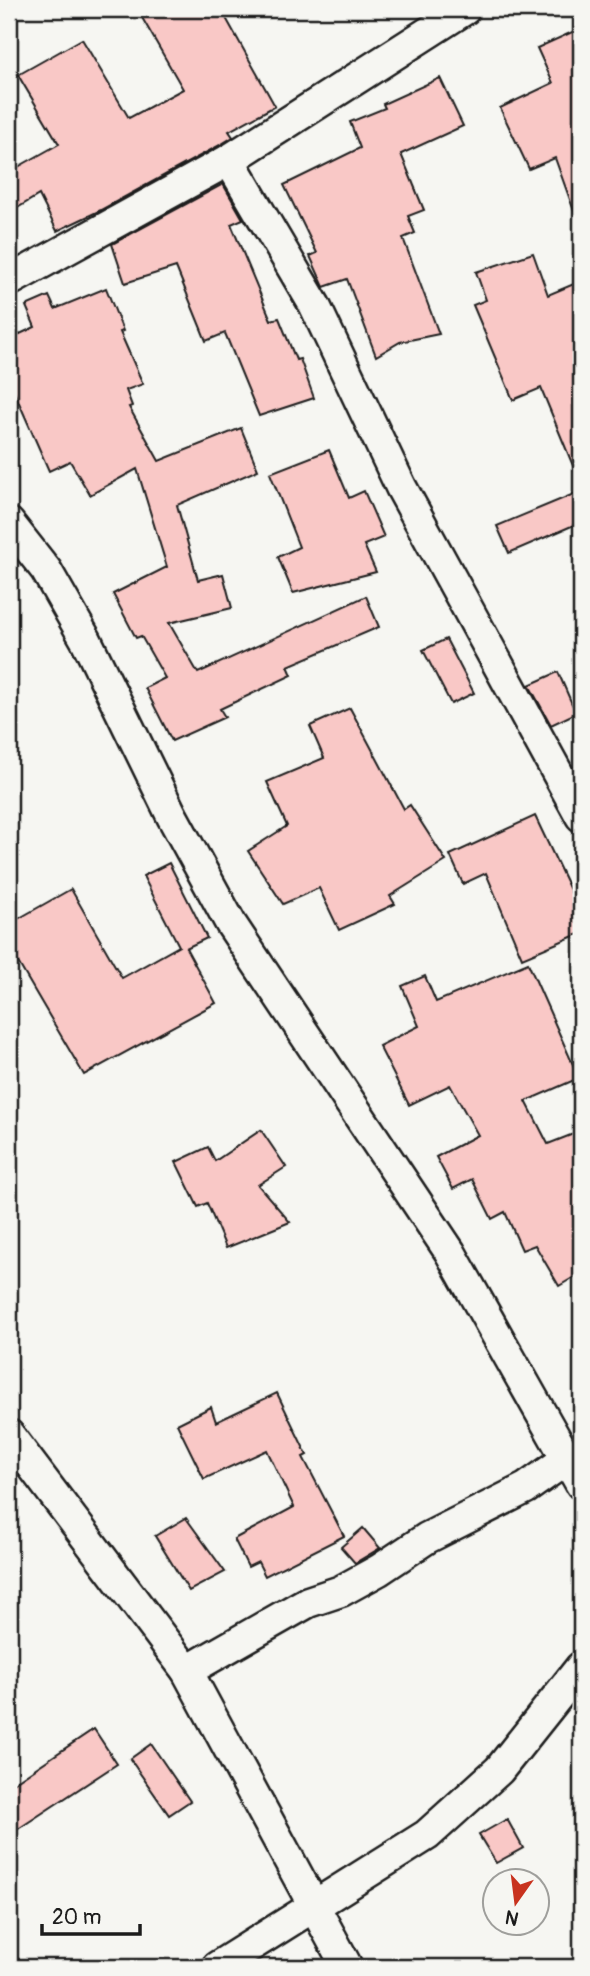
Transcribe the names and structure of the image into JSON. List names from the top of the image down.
{
  "scale_bar": "20 m",
  "north": "bottom"
}
